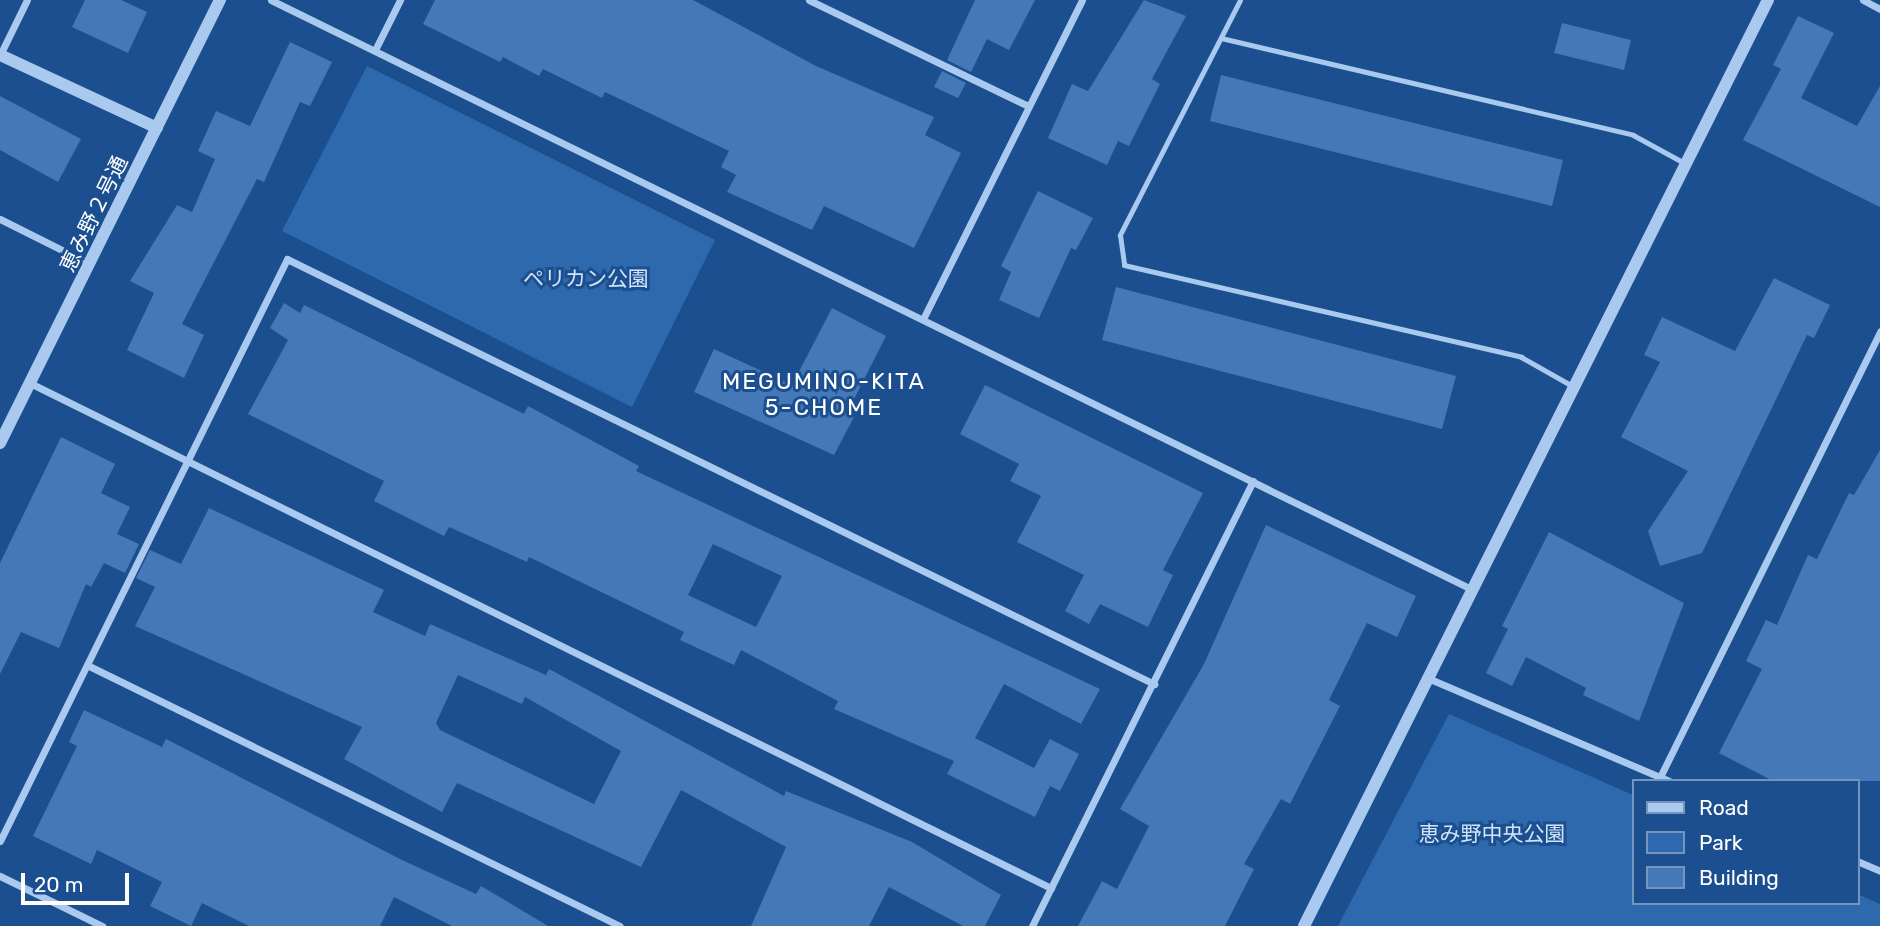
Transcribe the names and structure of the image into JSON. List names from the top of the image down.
{
  "streets": {
    "street": ["恵み野２号通"]
  },
  "districts": ["MEGUMINO-KITA 5-CHOME"],
  "parks": ["ペリカン公園", "恵み野中央公園"],
  "legend": ["Road", "Park", "Building"],
  "scale_bar": "20 m"
}
